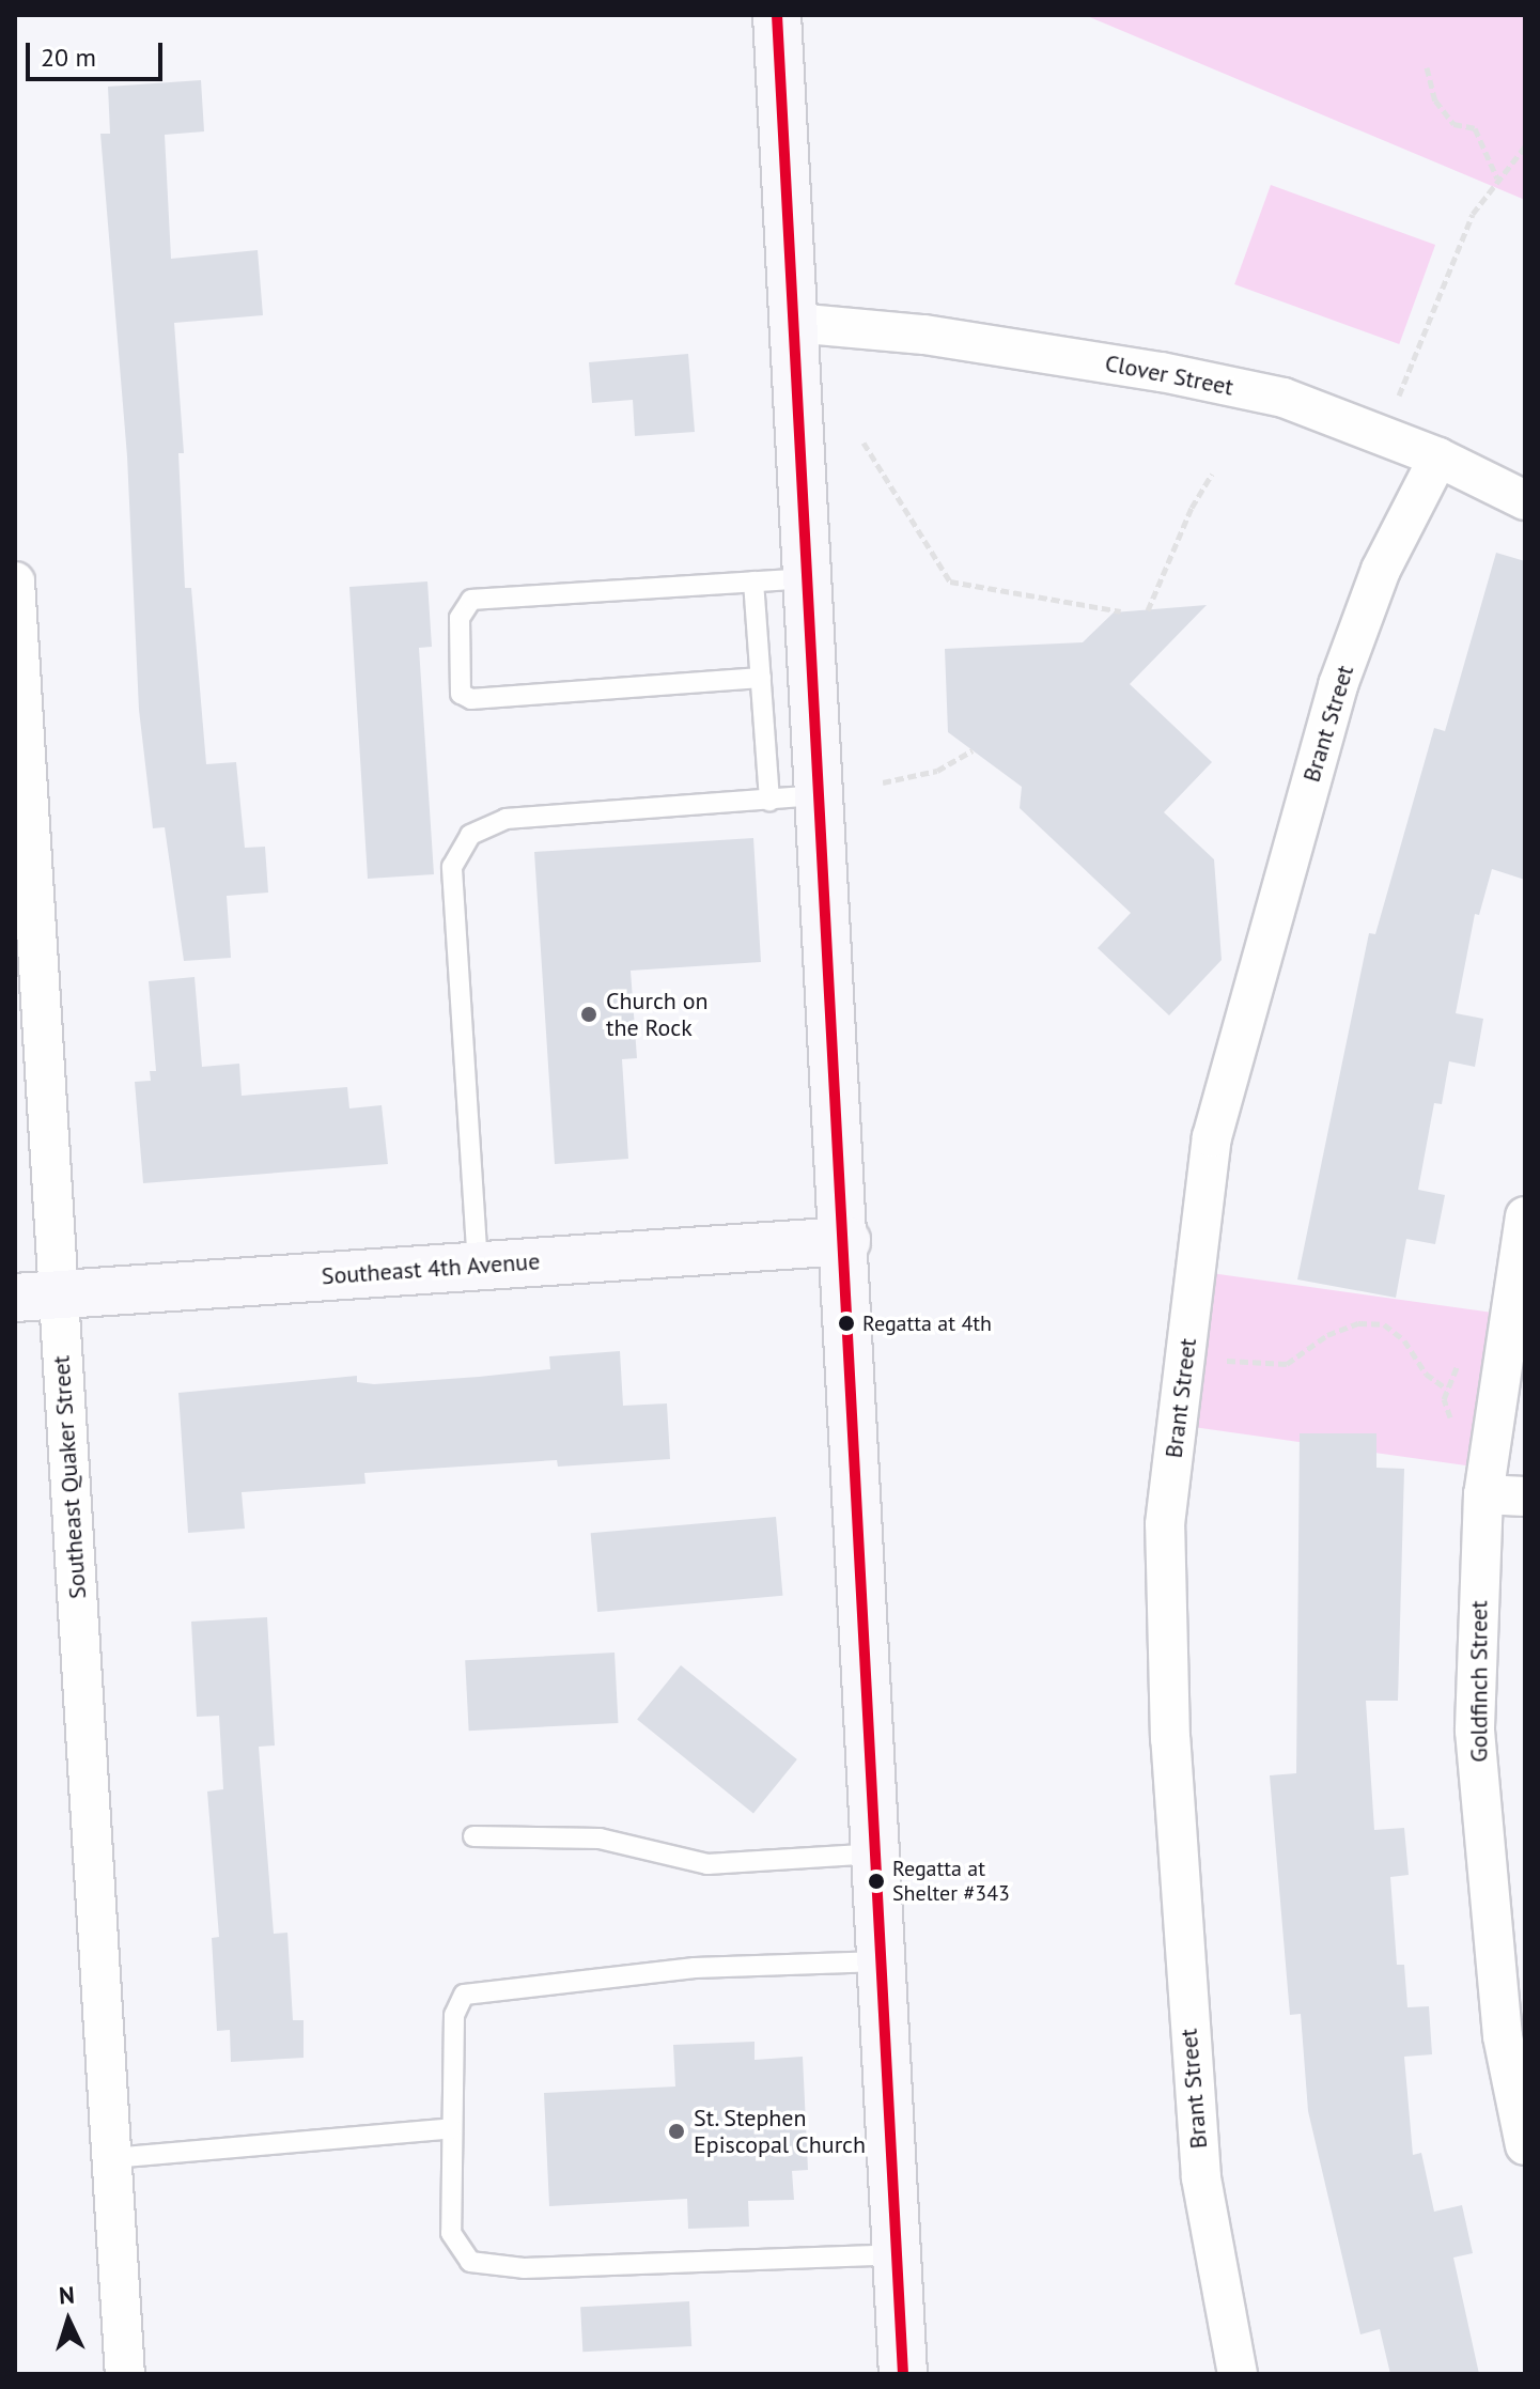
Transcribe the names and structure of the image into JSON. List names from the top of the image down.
{
  "streets": {
    "main road": ["Southeast 4th Avenue"],
    "street": [
      "Clover Street",
      "Brant Street",
      "Southeast Quaker Street",
      "Goldfinch Street"
    ]
  },
  "crossings": [
    ["Clover Street", "Brant Street"],
    ["Southeast 4th Avenue", "Southeast Quaker Street"]
  ],
  "places": [
    "Church on the Rock",
    "Regatta at 4th",
    "Regatta at Shelter #343",
    "St. Stephen Episcopal Church"
  ],
  "scale_bar": "20 m",
  "north": "top"
}
